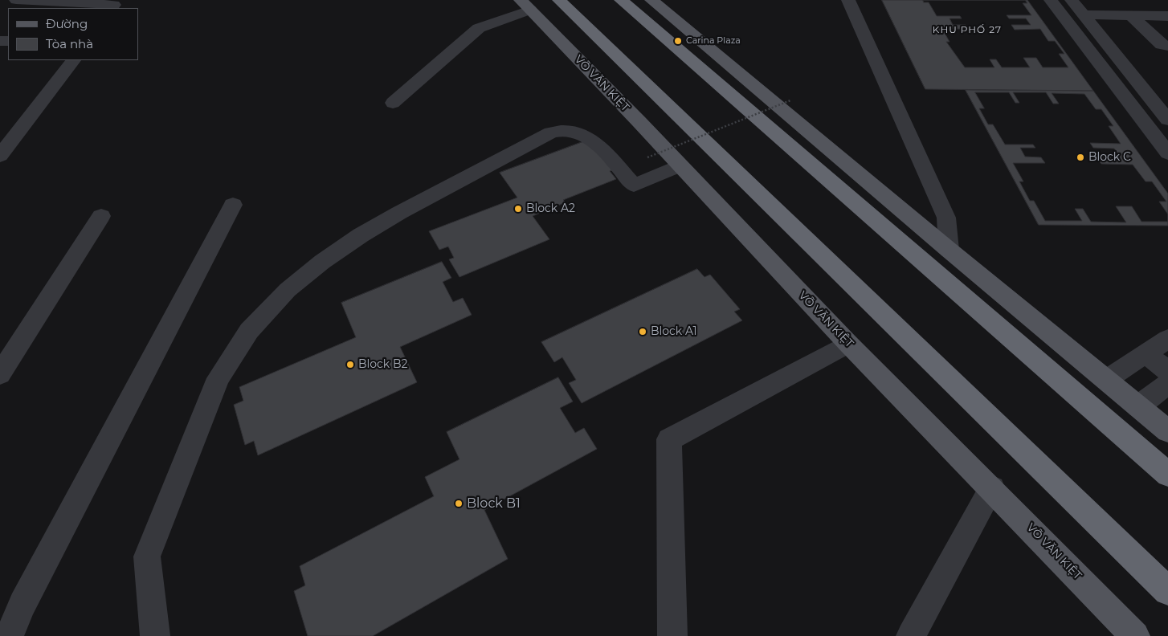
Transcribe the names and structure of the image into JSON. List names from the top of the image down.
{
  "streets": {
    "main road": ["VÕ VĂN KIỆT"]
  },
  "districts": ["KHU PHỐ 27"],
  "places": [
    "Carina Plaza",
    "Block C",
    "Block A2",
    "Block A1",
    "Block B2",
    "Block B1"
  ],
  "legend": ["Đường", "Tòa nhà"]
}
